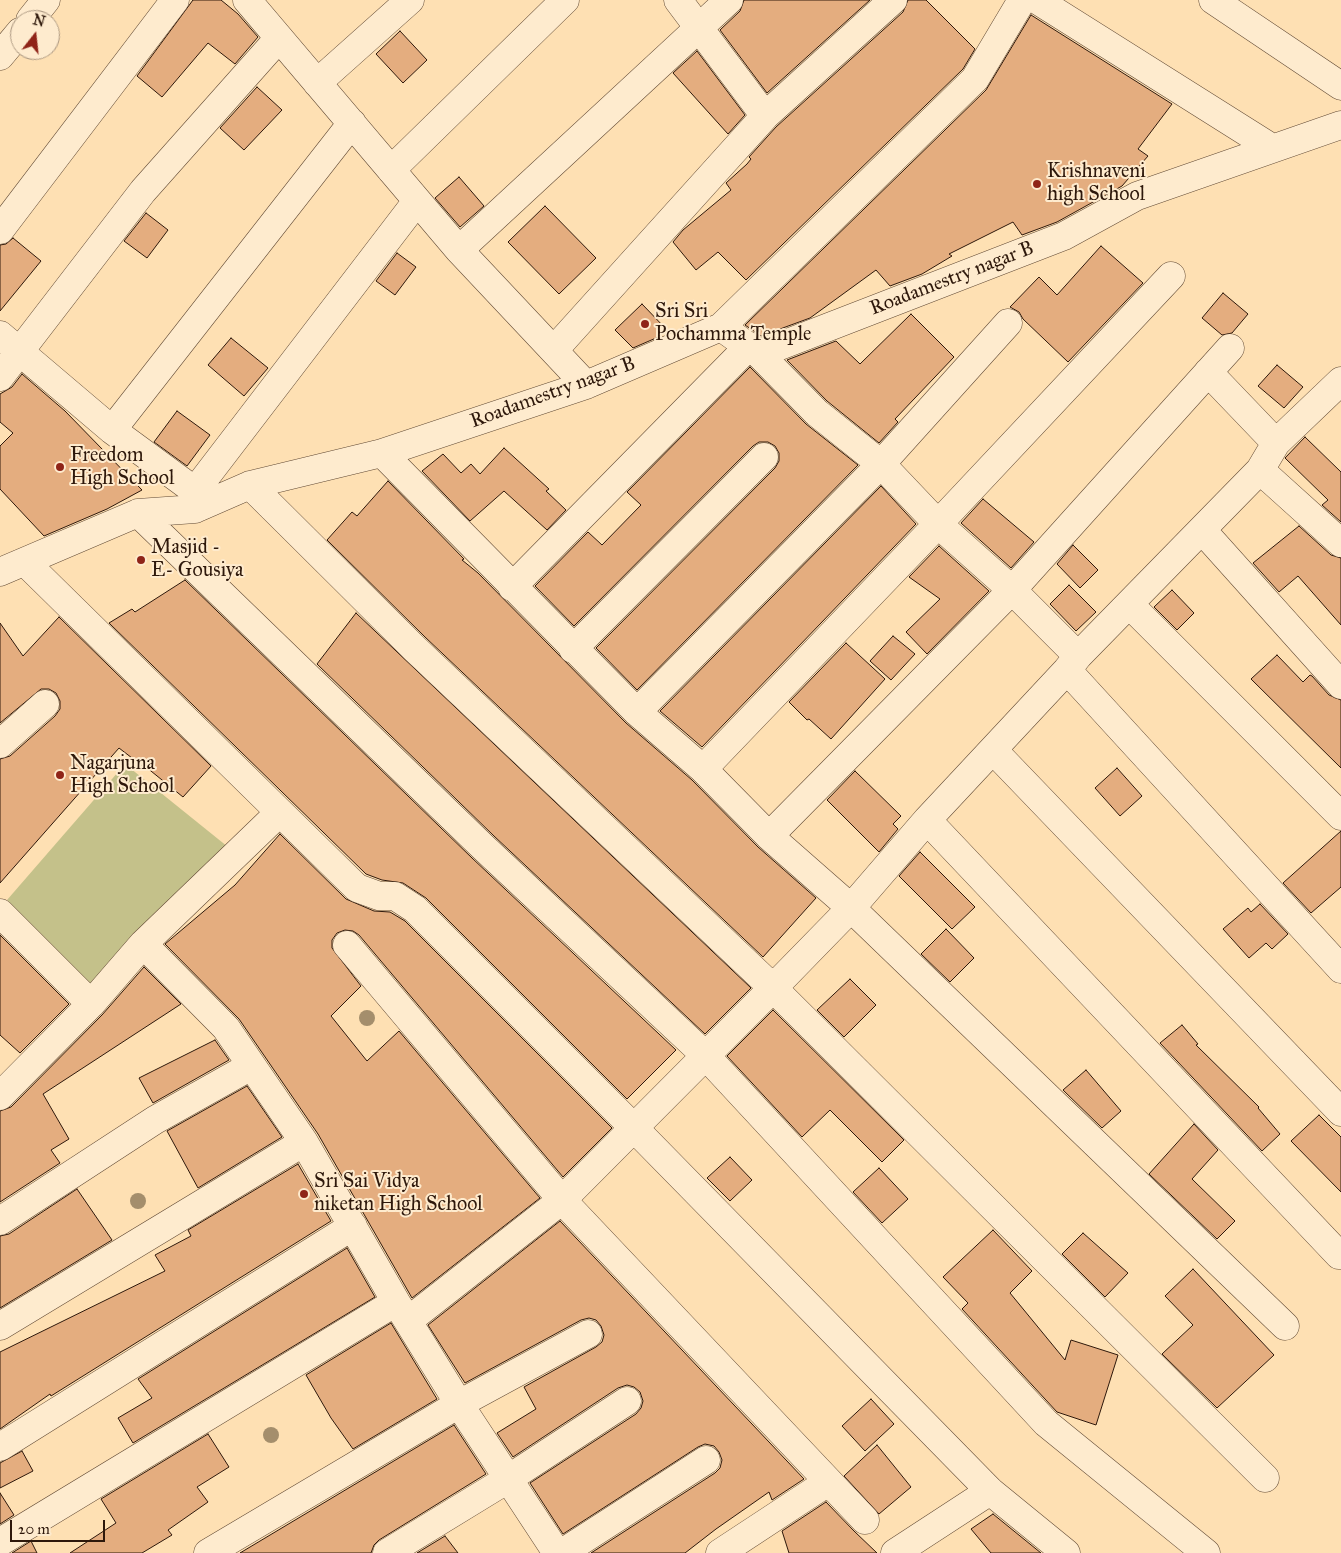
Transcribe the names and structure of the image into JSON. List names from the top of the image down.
{
  "streets": {
    "street": ["Roadamestry nagar B"]
  },
  "places": [
    "Krishnaveni high School",
    "Sri Sri Pochamma Temple",
    "Freedom High School",
    "Masjid - E- Gousiya",
    "Nagarjuna High School",
    "Sri Sai Vidya niketan High School"
  ],
  "scale_bar": "20 m",
  "north": "top"
}
